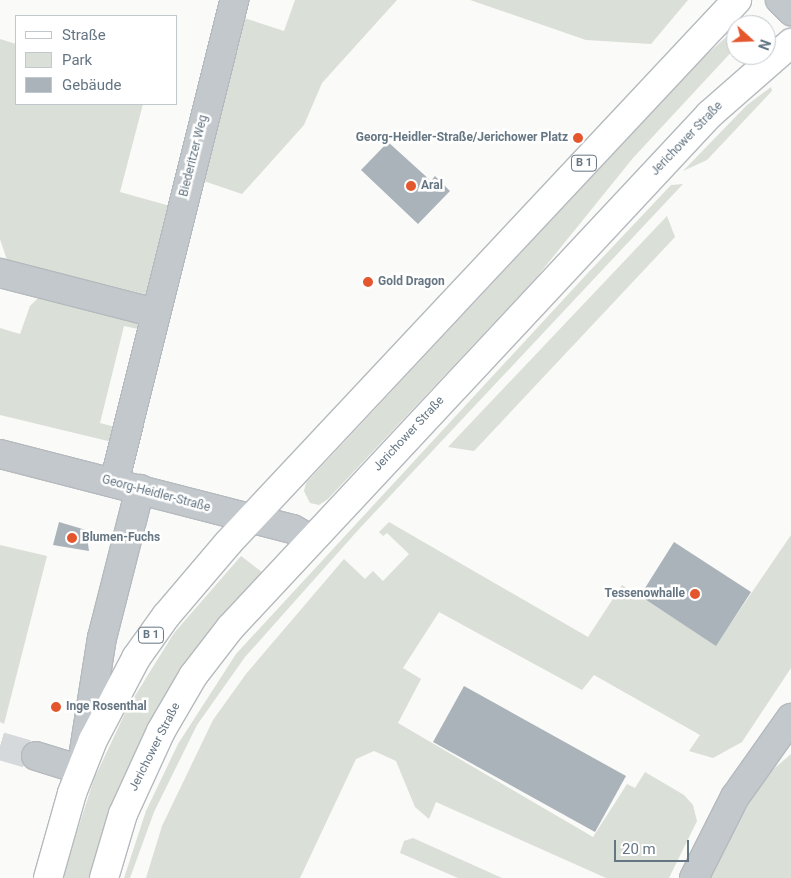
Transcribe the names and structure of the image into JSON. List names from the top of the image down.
{
  "streets": {
    "main road": ["Jerichower Straße", "B 1"],
    "street": ["Biederitzer Weg", "Georg-Heidler-Straße"]
  },
  "crossings": [
    ["Jerichower Straße", "Georg-Heidler-Straße"],
    ["Biederitzer Weg", "Georg-Heidler-Straße"],
    ["B 1", "Georg-Heidler-Straße"]
  ],
  "places": [
    "Georg-Heidler-Straße/Jerichower Platz",
    "Aral",
    "Gold Dragon",
    "Blumen-Fuchs",
    "Tessenowhalle",
    "Inge Rosenthal"
  ],
  "legend": ["Straße", "Park", "Gebäude"],
  "scale_bar": "20 m",
  "north": "right"
}
